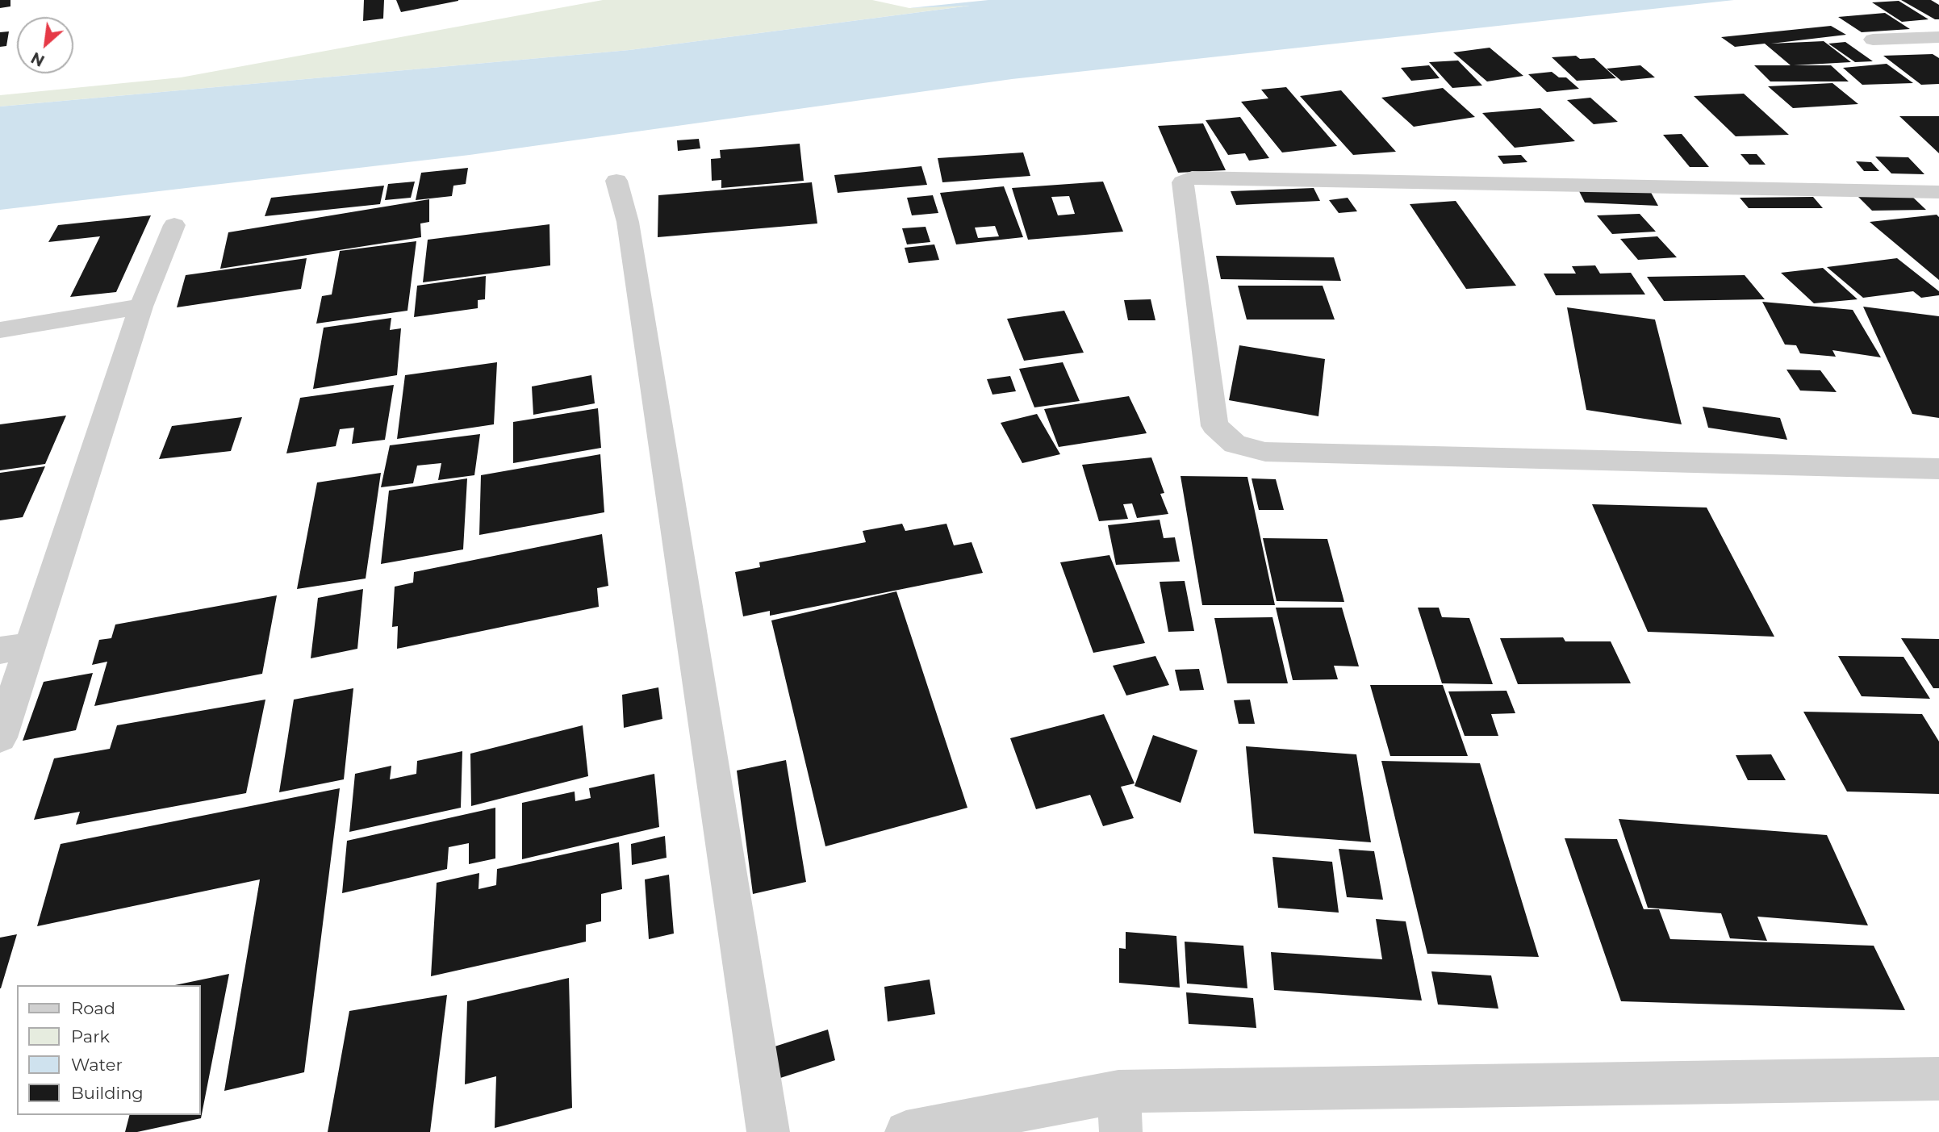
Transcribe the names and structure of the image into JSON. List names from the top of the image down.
{
  "legend": [
    "Road",
    "Park",
    "Water",
    "Building"
  ],
  "north": "bottom left"
}
